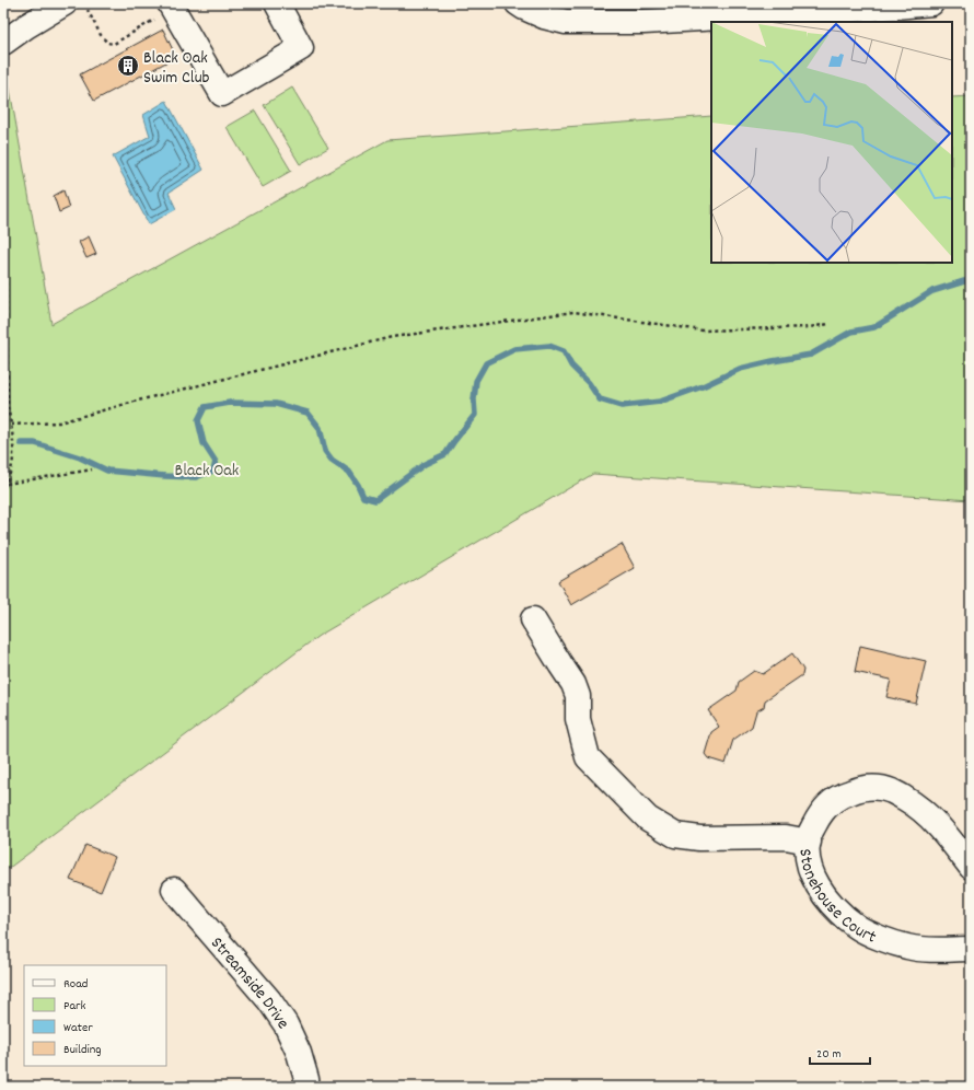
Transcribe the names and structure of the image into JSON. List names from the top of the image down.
{
  "streets": {
    "street": ["Stonehouse Court", "Streamside Drive"]
  },
  "parks": ["Black Oak"],
  "places": {
    "building": ["Black Oak Swim Club"]
  },
  "legend": [
    "Road",
    "Park",
    "Water",
    "Building"
  ],
  "scale_bar": "20 m"
}
